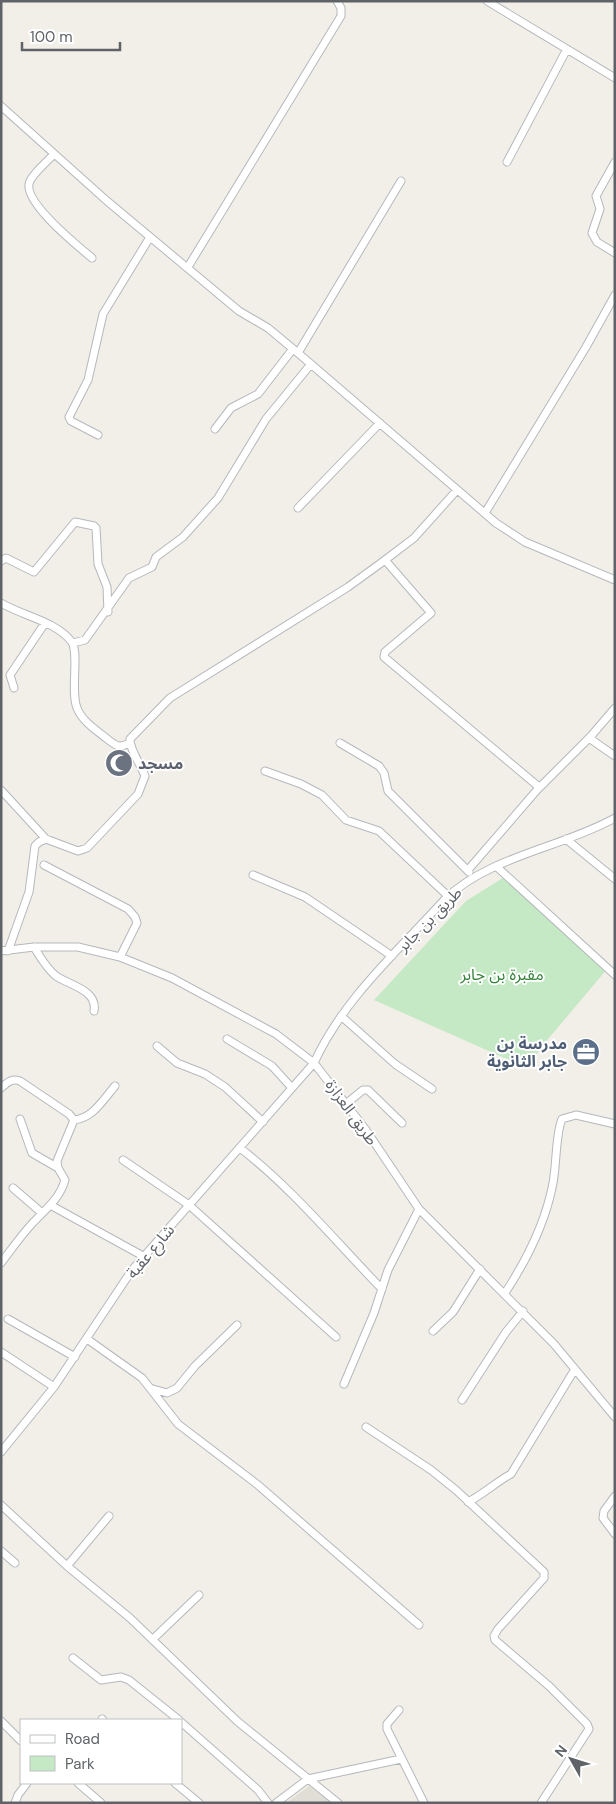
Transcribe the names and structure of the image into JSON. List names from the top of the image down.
{
  "streets": {
    "street": ["طريق بن جابر", "طريق العزازة", "شارع عقبة"]
  },
  "crossings": [
    ["طريق بن جابر", "طريق العزازة"],
    ["طريق بن جابر", "شارع عقبة"],
    ["طريق العزازة", "شارع عقبة"]
  ],
  "parks": ["مقبرة بن جابر"],
  "places": {
    "mosque": ["مسجد"],
    "office": ["مدرسة بن جابر الثانوية"]
  },
  "legend": ["Road", "Park"],
  "scale_bar": "100 m",
  "north": "top left"
}
